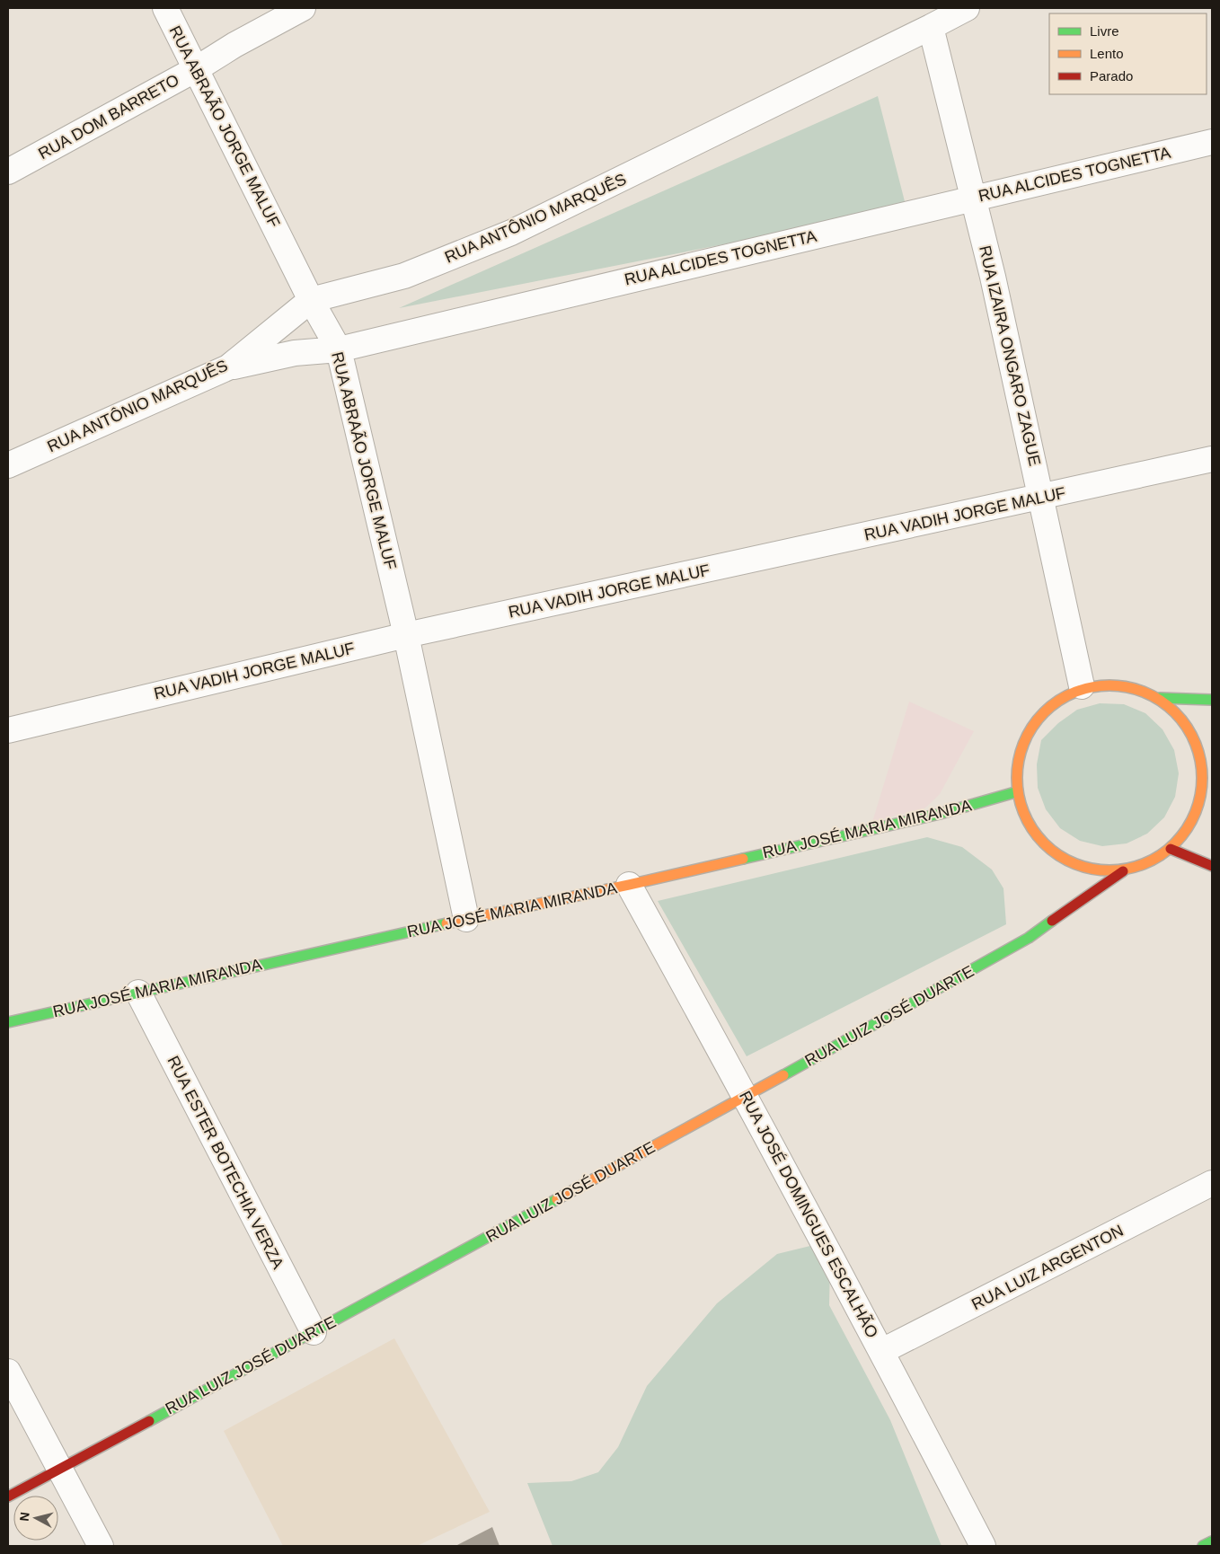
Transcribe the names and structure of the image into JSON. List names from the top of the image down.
{
  "streets": {
    "main road": ["RUA JOSÉ MARIA MIRANDA", "RUA LUIZ JOSÉ DUARTE"],
    "street": [
      "RUA DOM BARRETO",
      "RUA ABRAÃO JORGE MALUF",
      "RUA ALCIDES TOGNETTA",
      "RUA ANTÔNIO MARQUÊS",
      "RUA IZAIRA ONGARO ZAGUE",
      "RUA VADIH JORGE MALUF",
      "RUA ESTER BOTECHIA VERZA",
      "RUA JOSÉ DOMINGUES ESCALHÃO",
      "RUA LUIZ ARGENTON"
    ]
  },
  "crossings": [
    ["RUA DOM BARRETO", "RUA ABRAÃO JORGE MALUF"],
    ["RUA ABRAÃO JORGE MALUF", "RUA ALCIDES TOGNETTA"],
    ["RUA ABRAÃO JORGE MALUF", "RUA ANTÔNIO MARQUÊS"],
    ["RUA ABRAÃO JORGE MALUF", "RUA VADIH JORGE MALUF"],
    ["RUA ABRAÃO JORGE MALUF", "RUA JOSÉ MARIA MIRANDA"],
    ["RUA ALCIDES TOGNETTA", "RUA ANTÔNIO MARQUÊS"],
    ["RUA ALCIDES TOGNETTA", "RUA IZAIRA ONGARO ZAGUE"],
    ["RUA ANTÔNIO MARQUÊS", "RUA IZAIRA ONGARO ZAGUE"],
    ["RUA IZAIRA ONGARO ZAGUE", "RUA VADIH JORGE MALUF"],
    ["RUA JOSÉ MARIA MIRANDA", "RUA ESTER BOTECHIA VERZA"],
    ["RUA JOSÉ MARIA MIRANDA", "RUA JOSÉ DOMINGUES ESCALHÃO"],
    ["RUA LUIZ JOSÉ DUARTE", "RUA ESTER BOTECHIA VERZA"],
    ["RUA LUIZ JOSÉ DUARTE", "RUA JOSÉ DOMINGUES ESCALHÃO"],
    ["RUA JOSÉ DOMINGUES ESCALHÃO", "RUA LUIZ ARGENTON"]
  ],
  "legend": ["Livre", "Lento", "Parado"],
  "north": "left"
}
